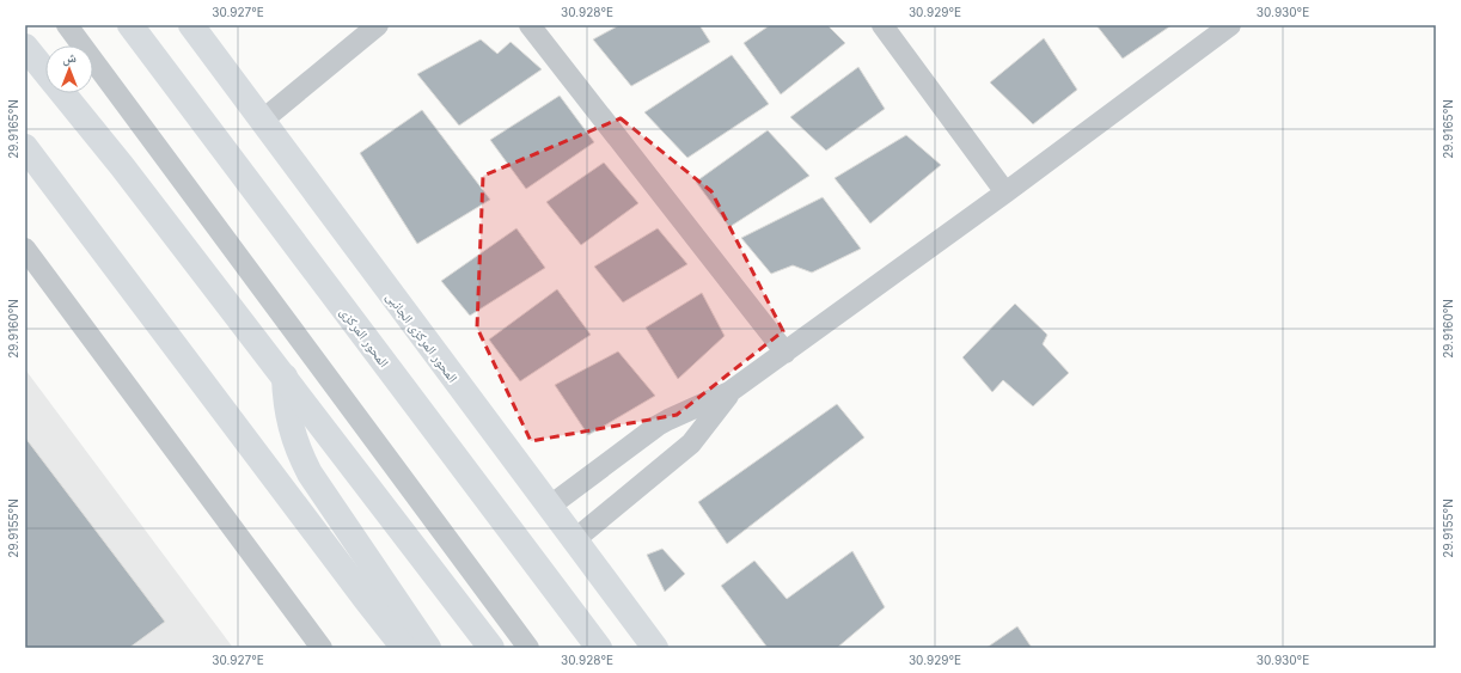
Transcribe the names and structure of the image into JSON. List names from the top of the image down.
{
  "streets": {
    "main road": ["المحور المركزى", "المحور المركزى الجانبى"]
  },
  "north": "top",
  "coordinates": [
    "30.927°E",
    "30.928°E",
    "30.929°E",
    "30.930°E",
    "29.9165°N",
    "29.9160°N",
    "29.9155°N"
  ]
}
